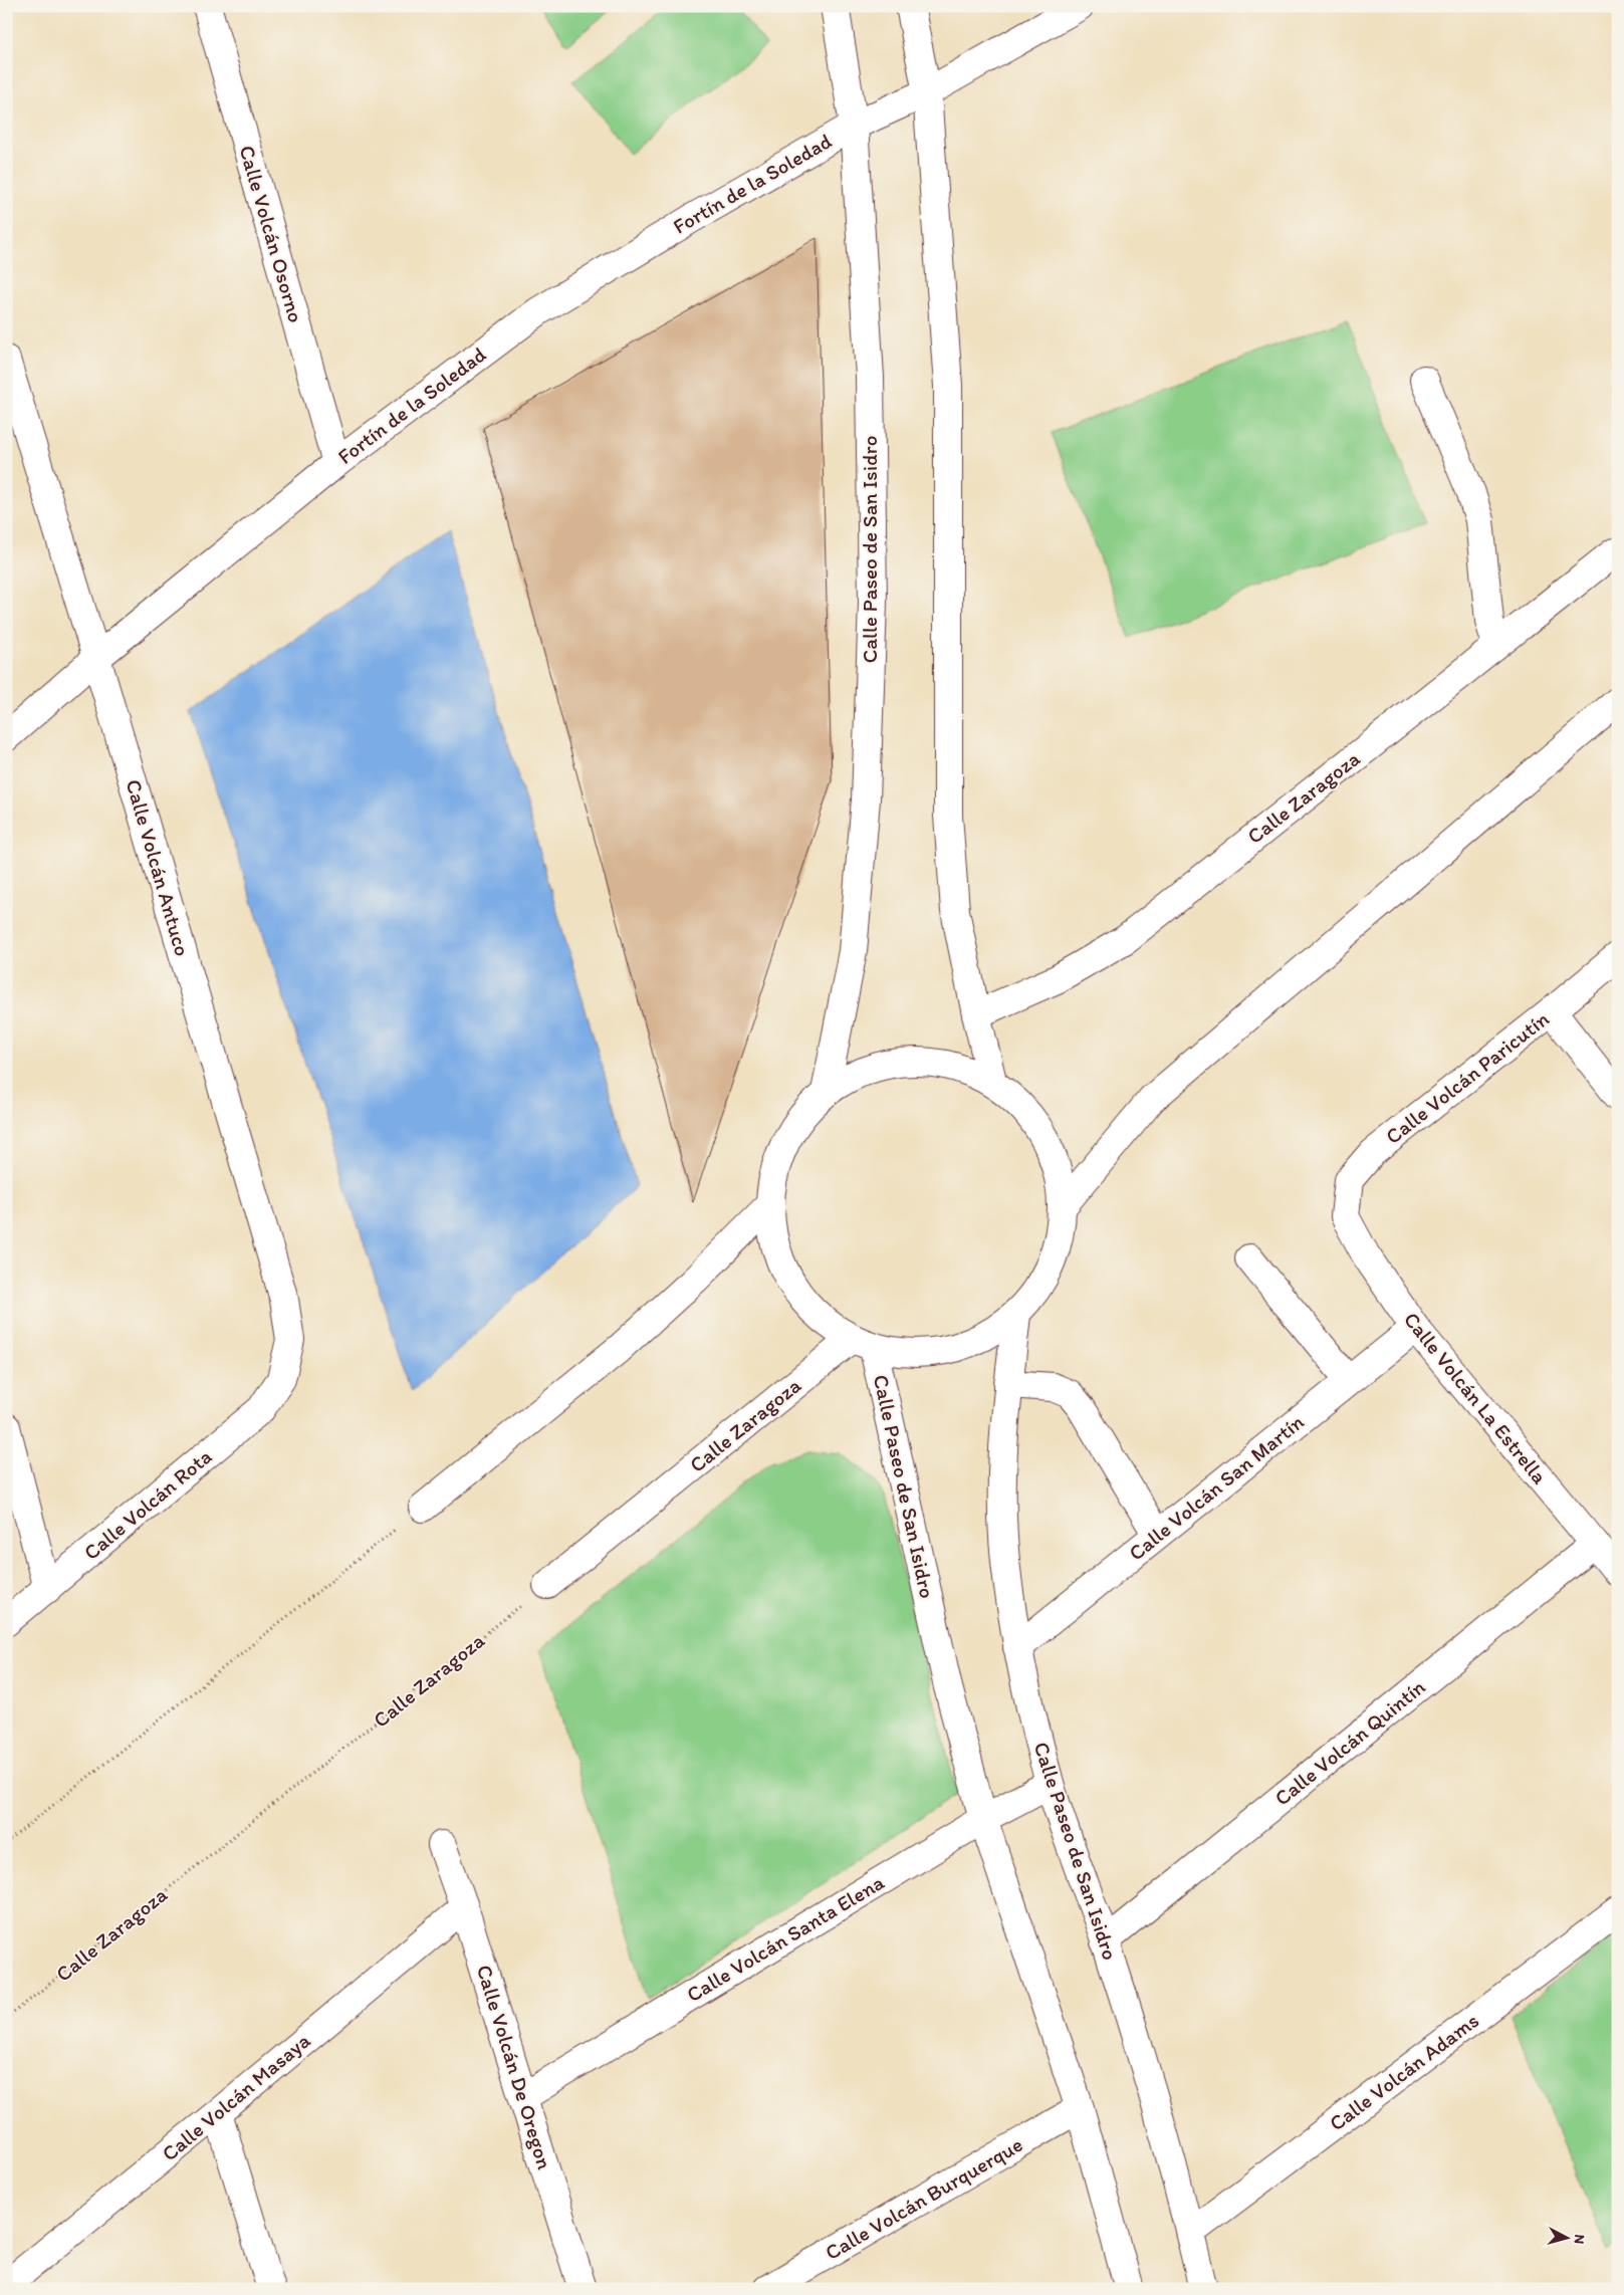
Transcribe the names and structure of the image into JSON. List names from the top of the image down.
{
  "streets": {
    "street": [
      "Fortín de la Soledad",
      "Calle Volcán Osorno",
      "Calle Paseo de San Isidro",
      "Calle Zaragoza",
      "Calle Volcán Antuco",
      "Calle Volcán Paricutín",
      "Calle Volcán La Estrella",
      "Calle Volcán San Martín",
      "Calle Volcán Rota",
      "Calle Volcán Quintín",
      "Calle Volcán Santa Elena",
      "Calle Volcán De Oregon",
      "Calle Volcán Adams",
      "Calle Volcán Masaya",
      "Calle Volcán Burquerque"
    ]
  },
  "crossings": [
    ["Fortín de la Soledad", "Calle Volcán Osorno"],
    ["Fortín de la Soledad", "Calle Paseo de San Isidro"],
    ["Fortín de la Soledad", "Calle Volcán Antuco"],
    ["Calle Paseo de San Isidro", "Calle Zaragoza"],
    ["Calle Paseo de San Isidro", "Calle Volcán San Martín"],
    ["Calle Paseo de San Isidro", "Calle Volcán Quintín"],
    ["Calle Paseo de San Isidro", "Calle Volcán Santa Elena"],
    ["Calle Paseo de San Isidro", "Calle Volcán Adams"],
    ["Calle Paseo de San Isidro", "Calle Volcán Burquerque"],
    ["Calle Volcán Antuco", "Calle Volcán Rota"],
    ["Calle Volcán Paricutín", "Calle Volcán La Estrella"],
    ["Calle Volcán La Estrella", "Calle Volcán San Martín"],
    ["Calle Volcán La Estrella", "Calle Volcán Quintín"],
    ["Calle Volcán Santa Elena", "Calle Volcán De Oregon"],
    ["Calle Volcán De Oregon", "Calle Volcán Masaya"]
  ],
  "north": "right"
}
